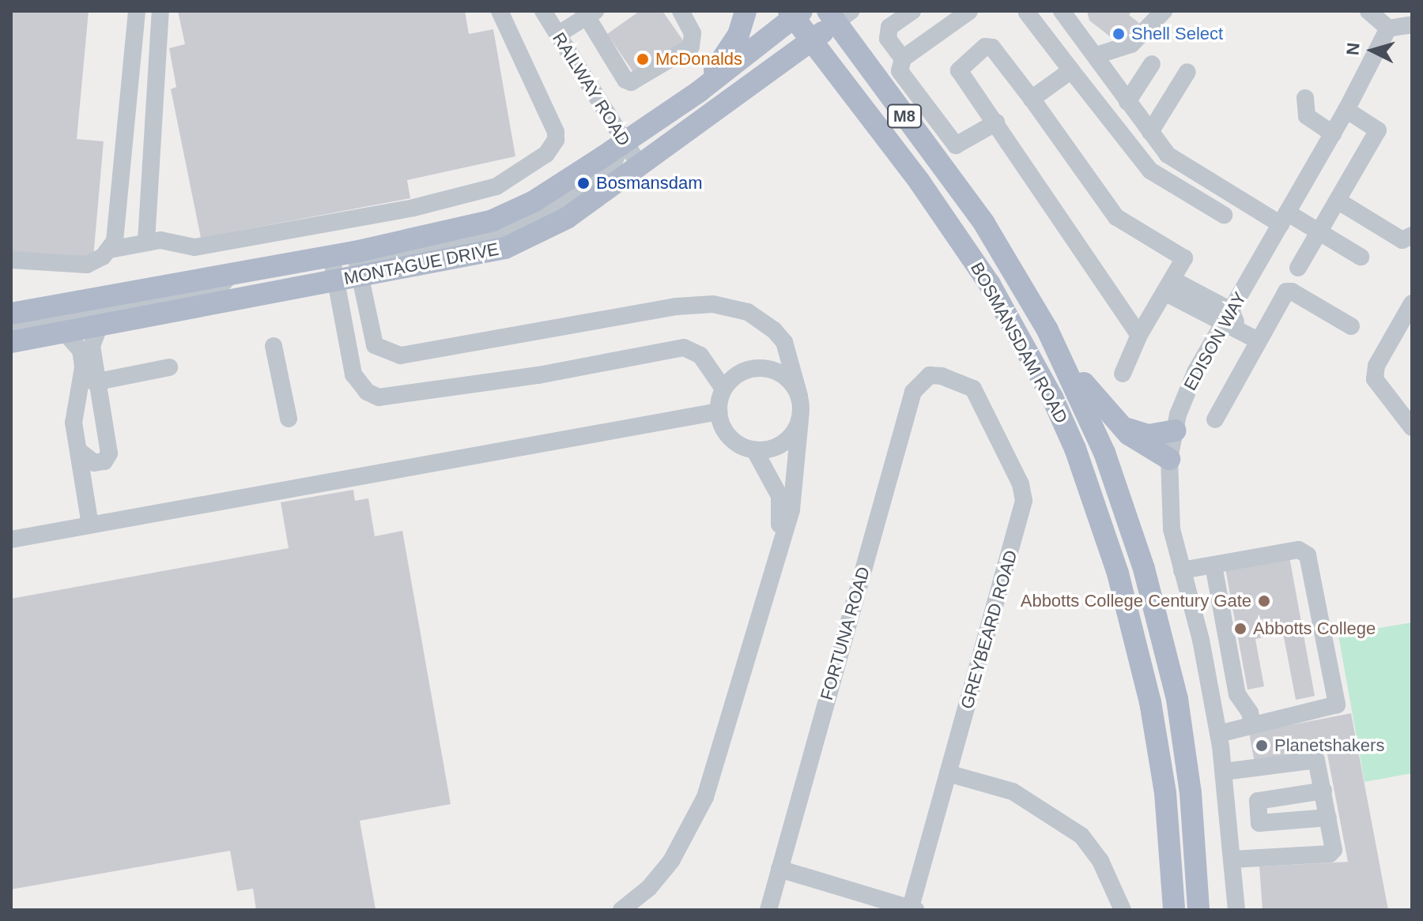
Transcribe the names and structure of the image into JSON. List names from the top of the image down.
{
  "streets": {
    "main road": ["M8", "MONTAGUE DRIVE", "BOSMANSDAM ROAD"],
    "street": [
      "RAILWAY ROAD",
      "EDISON WAY",
      "GREYBEARD ROAD",
      "FORTUNA ROAD"
    ]
  },
  "crossings": [
    ["RAILWAY ROAD", "MONTAGUE DRIVE"],
    ["MONTAGUE DRIVE", "BOSMANSDAM ROAD"],
    ["GREYBEARD ROAD", "FORTUNA ROAD"]
  ],
  "places": [
    "Shell Select",
    "McDonalds",
    "Bosmansdam",
    "Abbotts College Century Gate",
    "Abbotts College",
    "Planetshakers"
  ],
  "north": "left"
}
